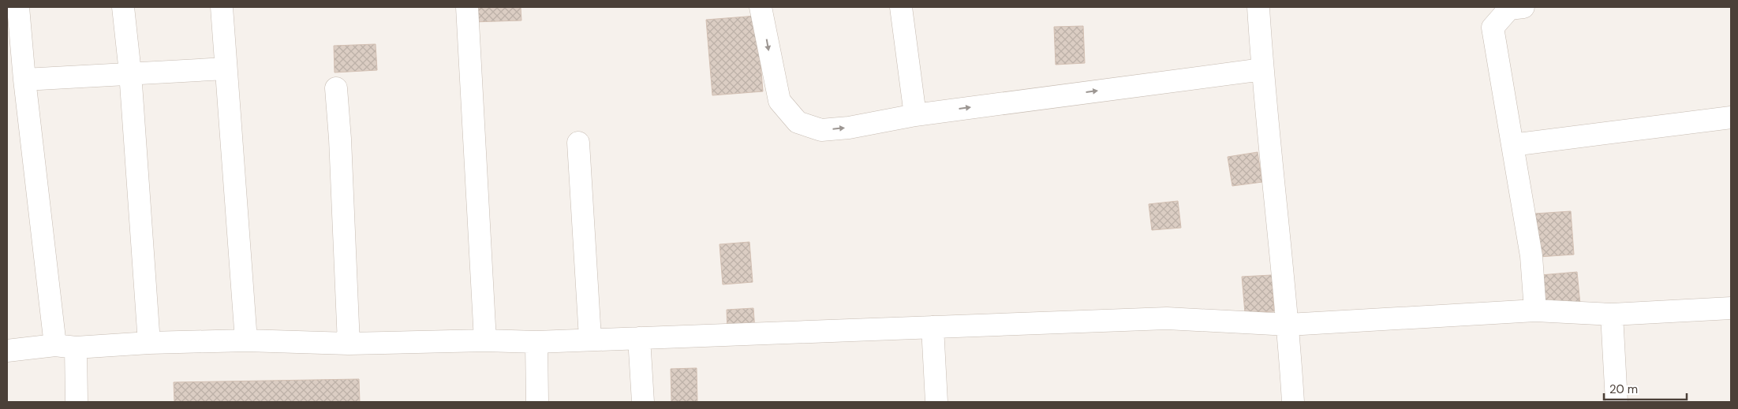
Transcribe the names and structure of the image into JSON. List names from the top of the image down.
{
  "scale_bar": "20 m"
}
